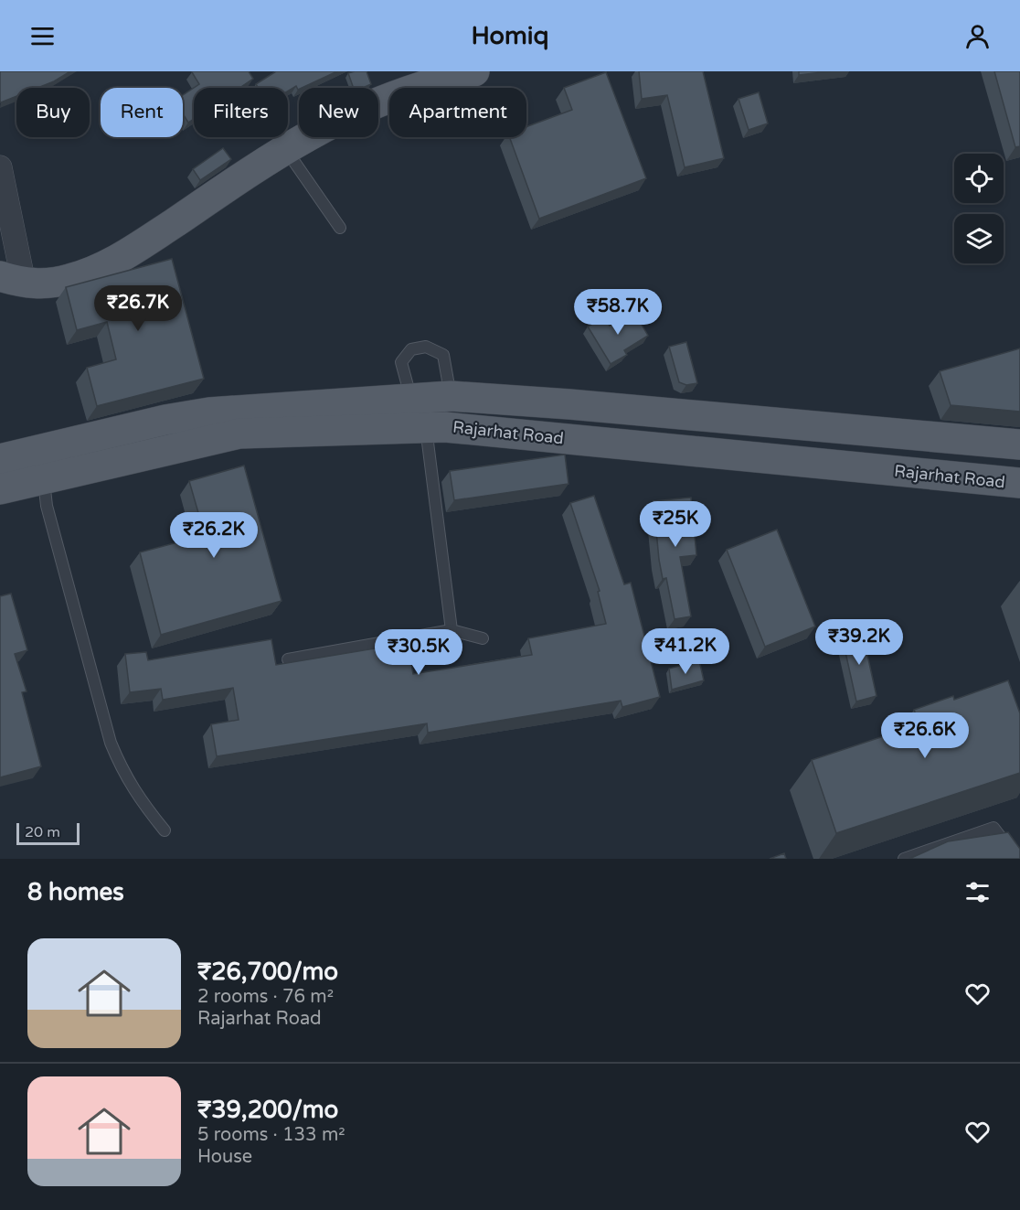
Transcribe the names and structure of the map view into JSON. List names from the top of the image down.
{
  "streets": {
    "main road": ["Rajarhat Road"]
  },
  "scale_bar": "20 m",
  "page": {
    "header": "Homiq",
    "chip": [
      "Buy",
      "Rent",
      "Filters",
      "New",
      "Apartment"
    ],
    "price": [
      "₹26.7K",
      "₹58.7K",
      "₹25K",
      "₹26.2K",
      "₹39.2K",
      "₹41.2K",
      "₹30.5K",
      "₹26.6K"
    ],
    "scale": "20 m",
    "heading": "8 homes",
    "list": [
      {
        "name": "₹26,700/mo",
        "note": "2 rooms · 76 m² · Rajarhat Road"
      },
      {
        "name": "₹39,200/mo",
        "note": "5 rooms · 133 m² · House"
      }
    ]
  }
}
